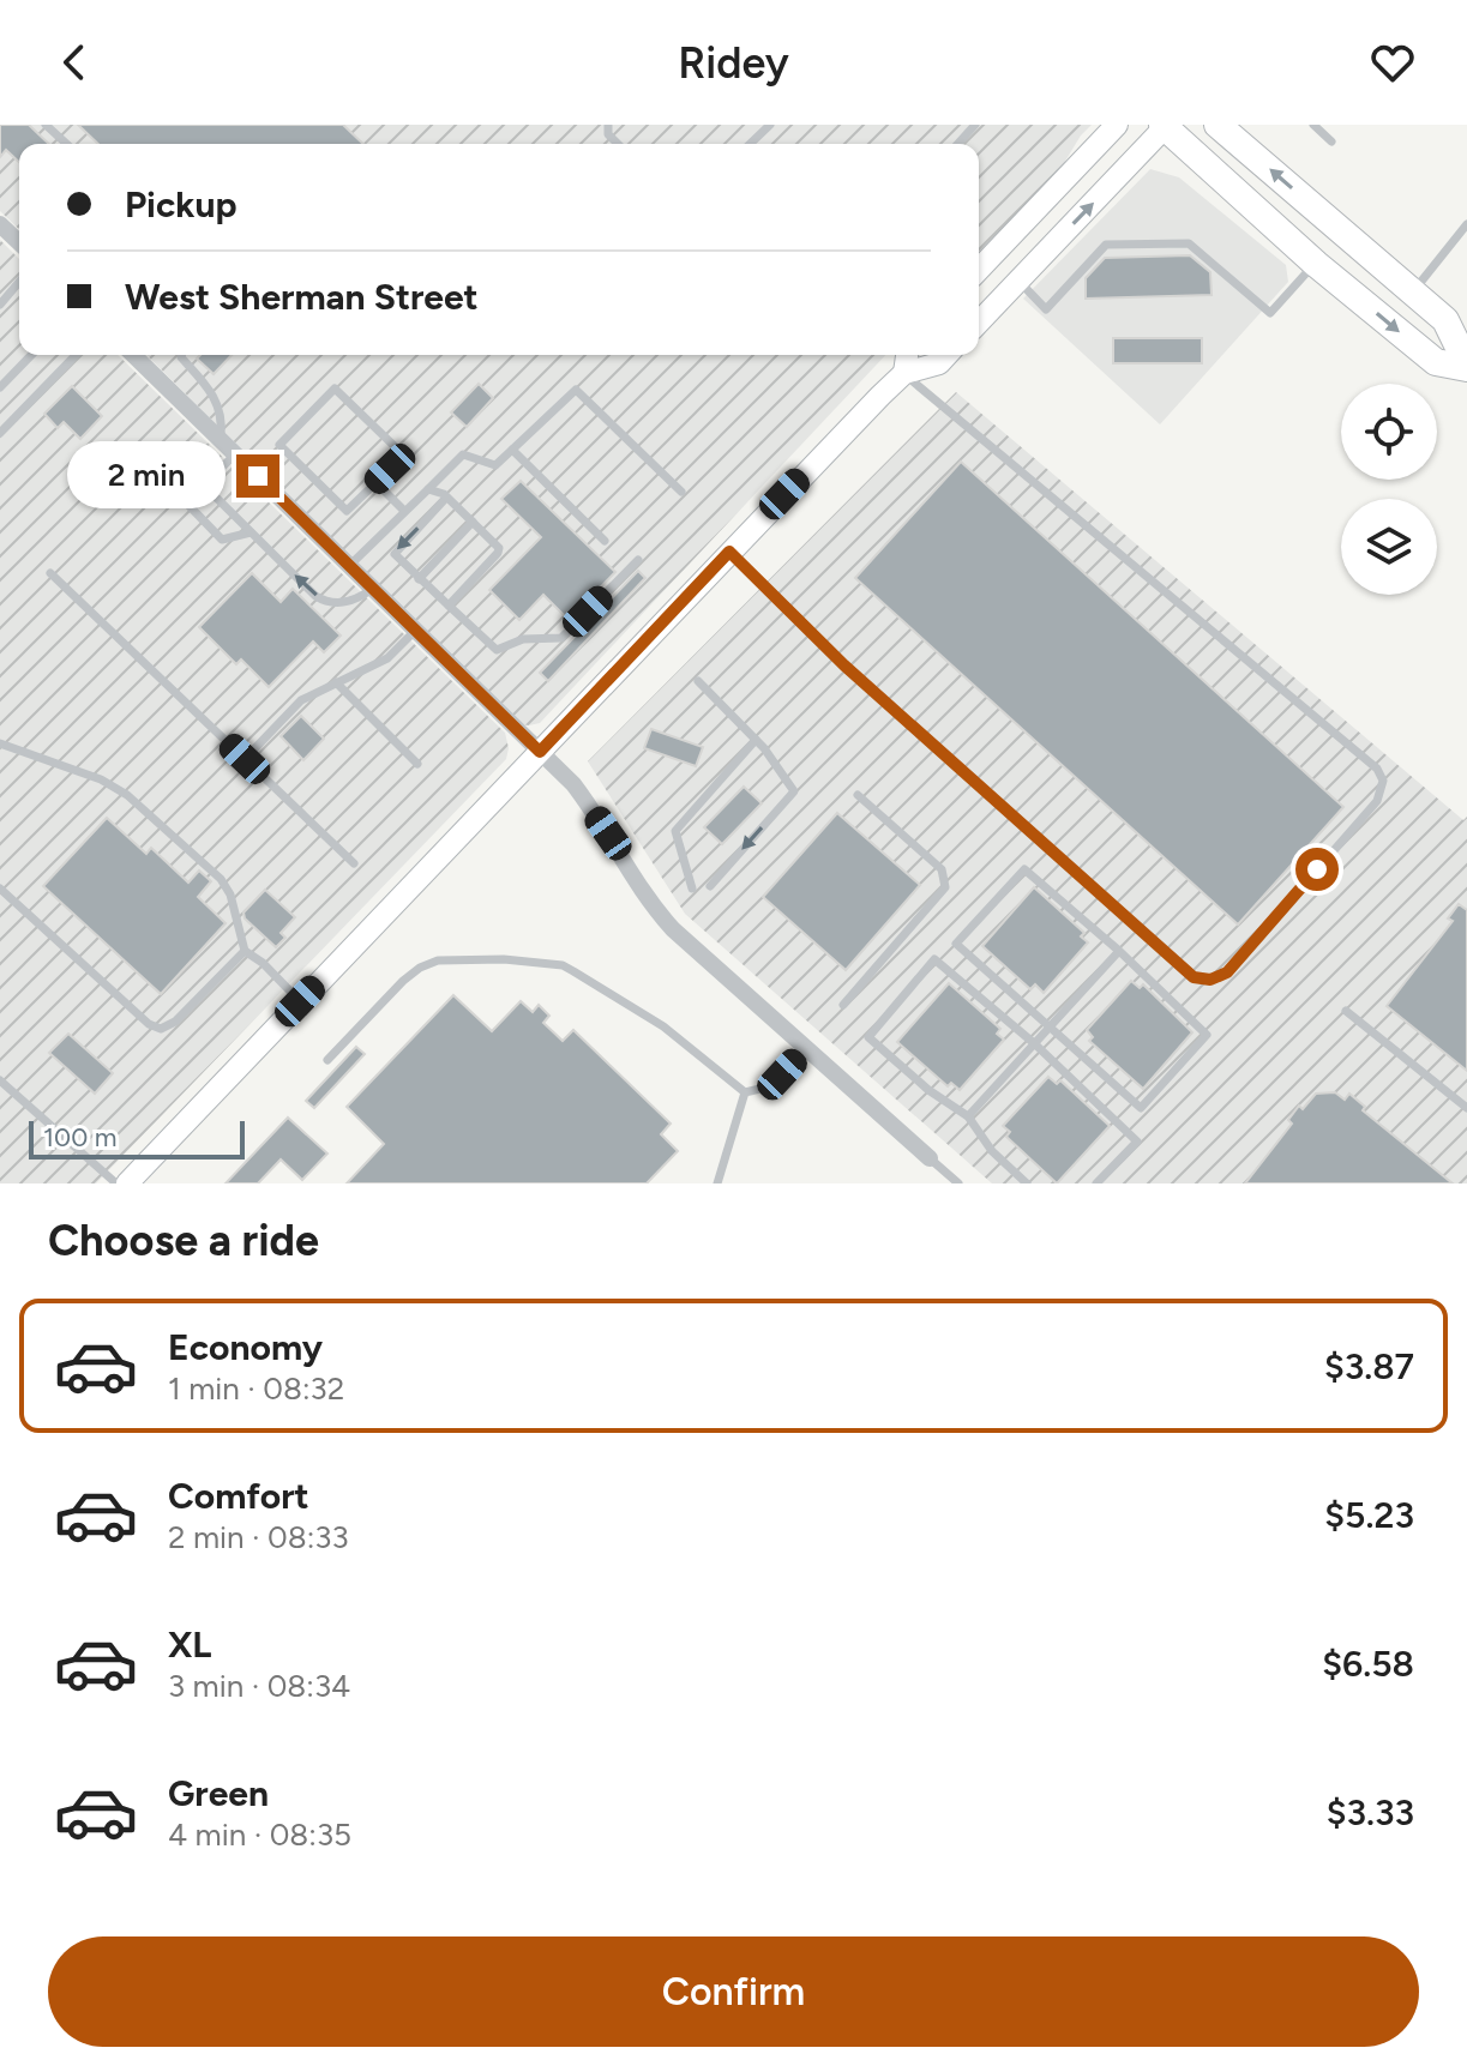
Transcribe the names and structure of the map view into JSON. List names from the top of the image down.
{
  "scale_bar": "100 m",
  "page": {
    "header": "Ridey",
    "banner": ["Pickup", "West Sherman Street"],
    "bubble": "2 min",
    "scale": "100 m",
    "heading": "Choose a ride",
    "list": [
      {
        "name": "Economy",
        "note": "1 min · 08:32",
        "value": "$3.87"
      },
      {
        "name": "Comfort",
        "note": "2 min · 08:33",
        "value": "$5.23"
      },
      {
        "name": "XL",
        "note": "3 min · 08:34",
        "value": "$6.58"
      },
      {
        "name": "Green",
        "note": "4 min · 08:35",
        "value": "$3.33"
      }
    ],
    "buttons": "Confirm"
  }
}
